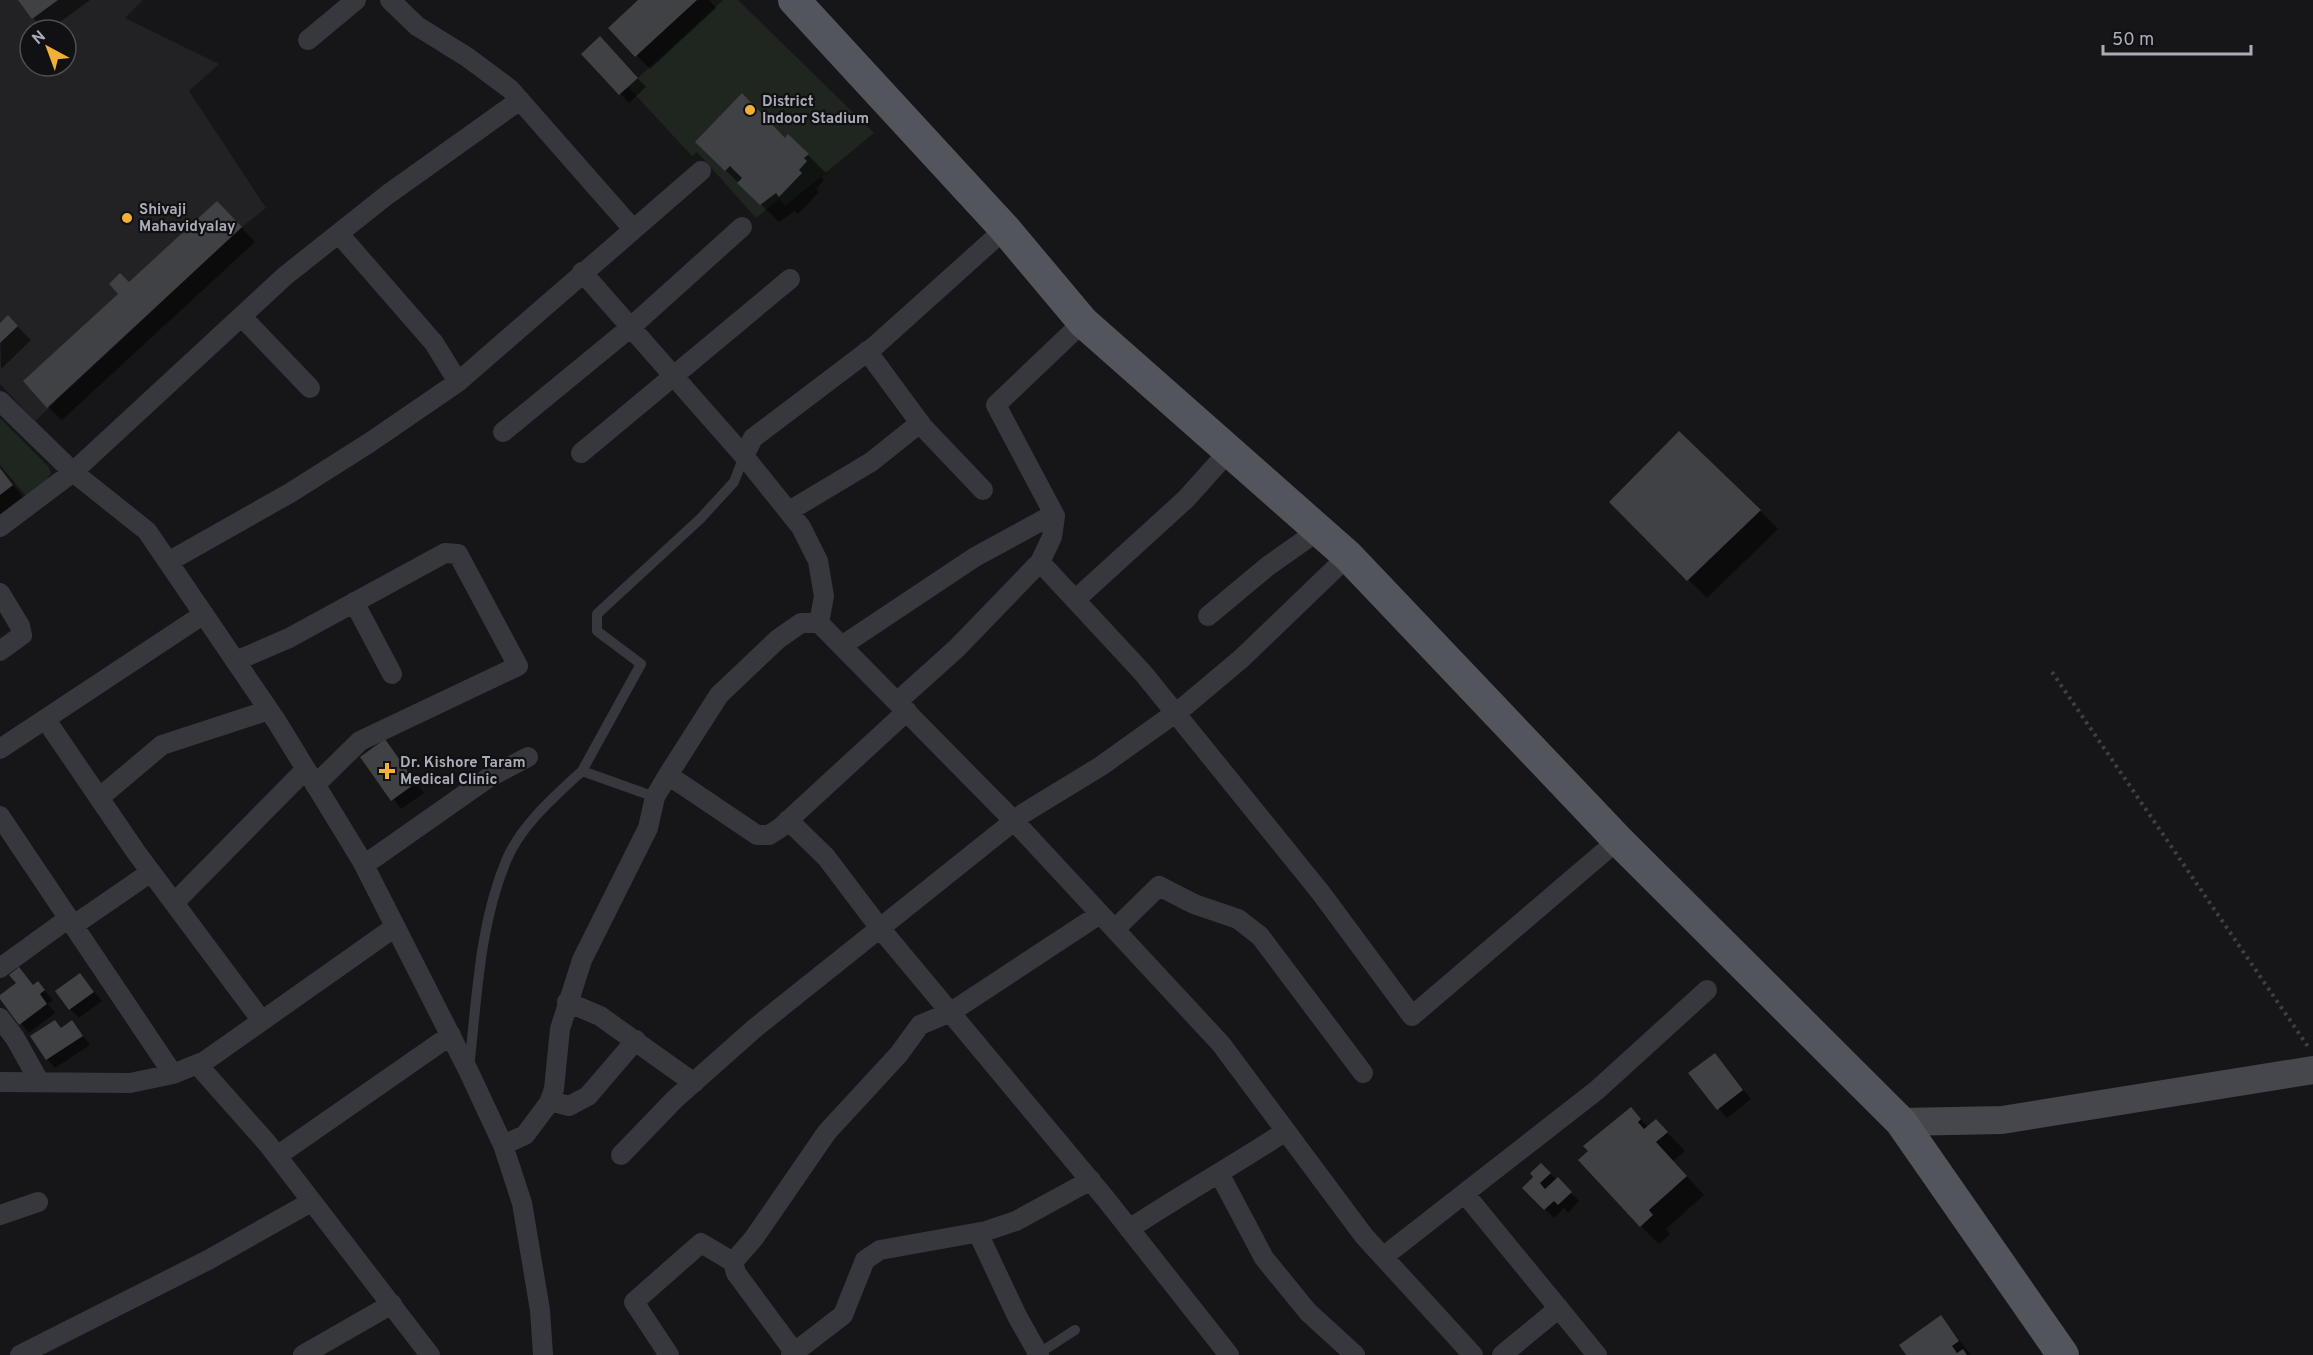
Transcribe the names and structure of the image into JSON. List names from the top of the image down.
{
  "places": {
    "other": ["District Indoor Stadium", "Shivaji Mahavidyalay"],
    "health": ["Dr. Kishore Taram Medical Clinic"]
  },
  "scale_bar": "50 m",
  "north": "top left"
}
